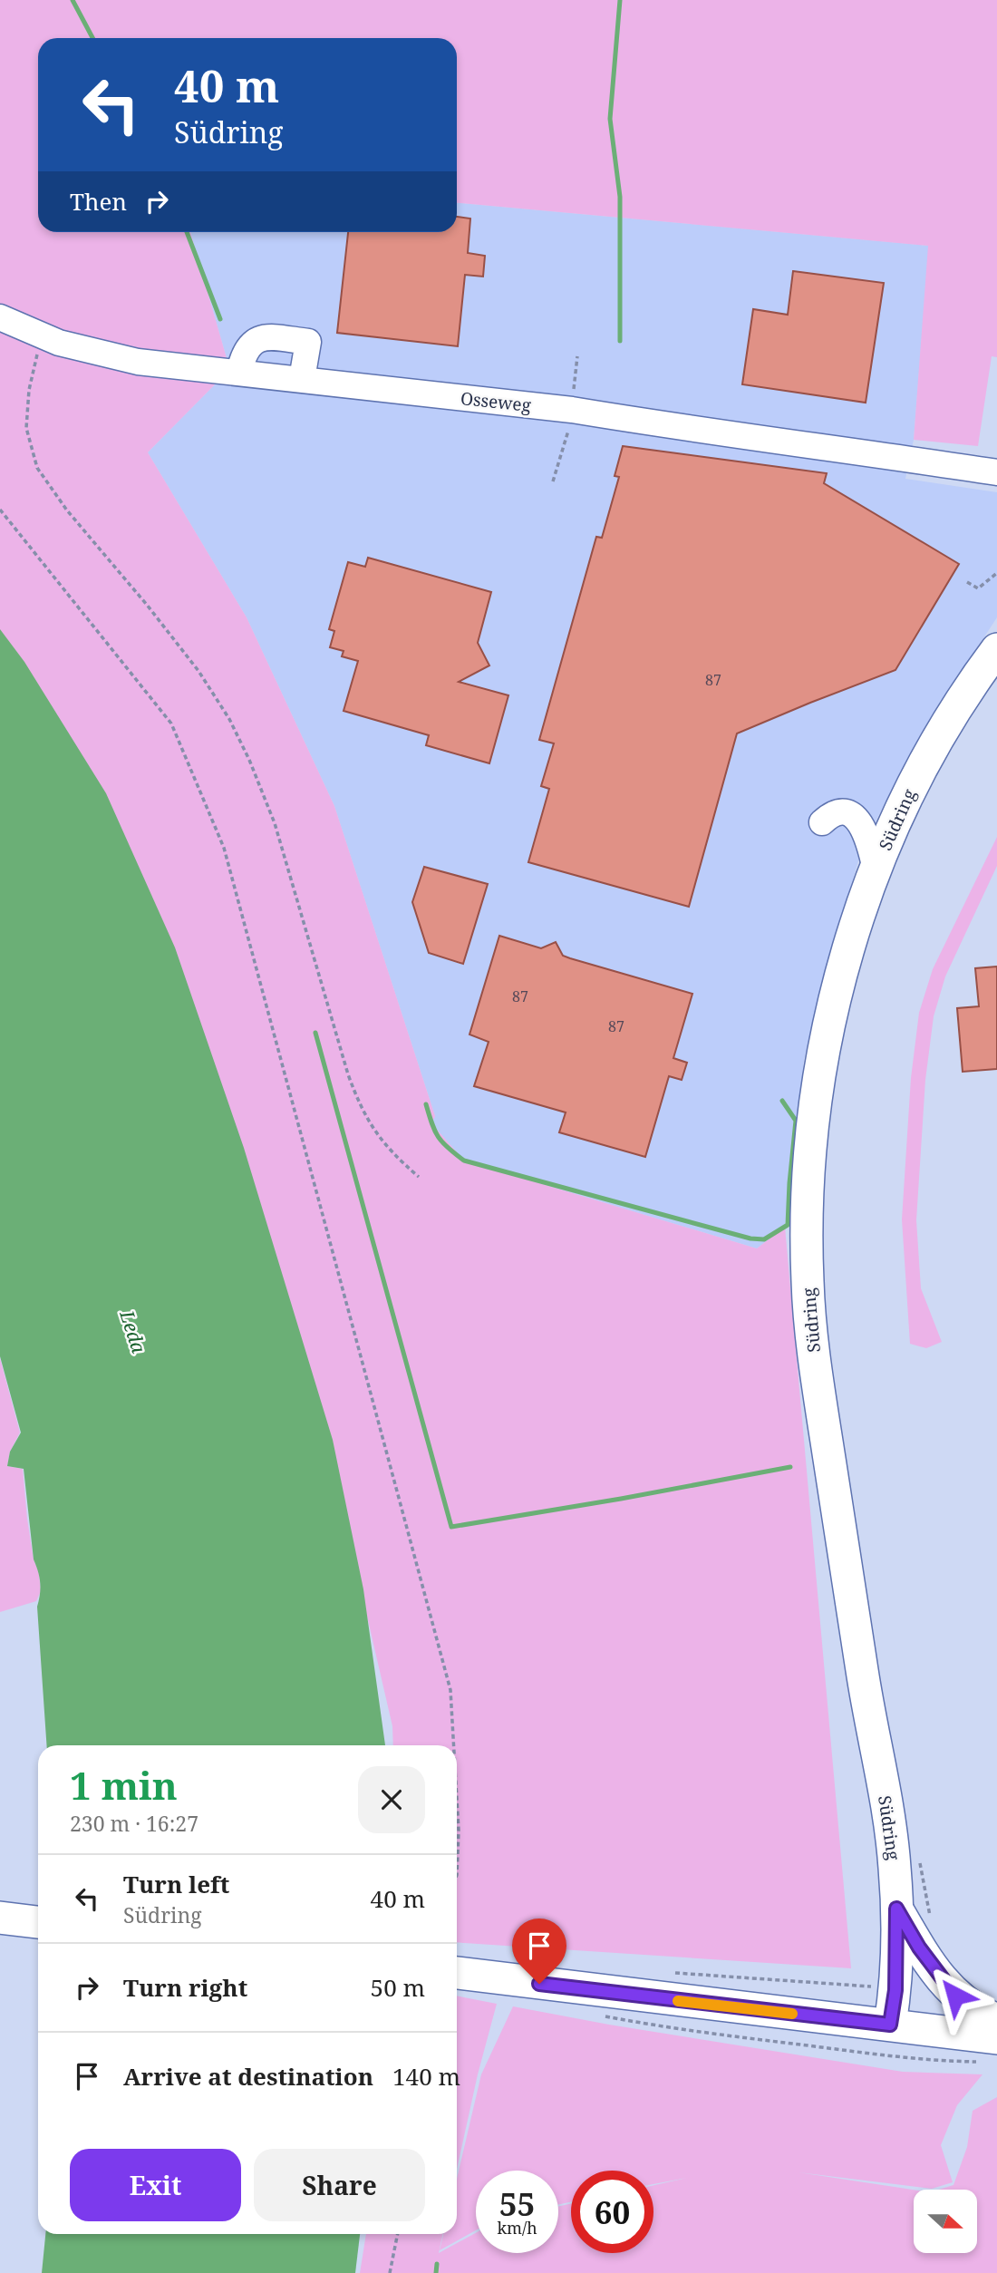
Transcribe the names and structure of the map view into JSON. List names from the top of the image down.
{
  "streets": {
    "main road": ["Südring"],
    "street": ["Osseweg"]
  },
  "water": ["Leda"],
  "house_numbers": ["87", "87", "87"],
  "north": "right",
  "page": {
    "turn": ["40 m", "Südring"],
    "then": "Then",
    "heading": ["1 min", "230 m · 16:27"],
    "list": [
      {
        "name": "Turn left",
        "note": "Südring",
        "value": "40 m"
      },
      {
        "name": "Turn right",
        "value": "50 m"
      },
      {
        "name": "Arrive at destination",
        "value": "140 m"
      }
    ],
    "buttons": ["Exit", "Share"],
    "speed": "55 km/h",
    "limit": "60"
  }
}
